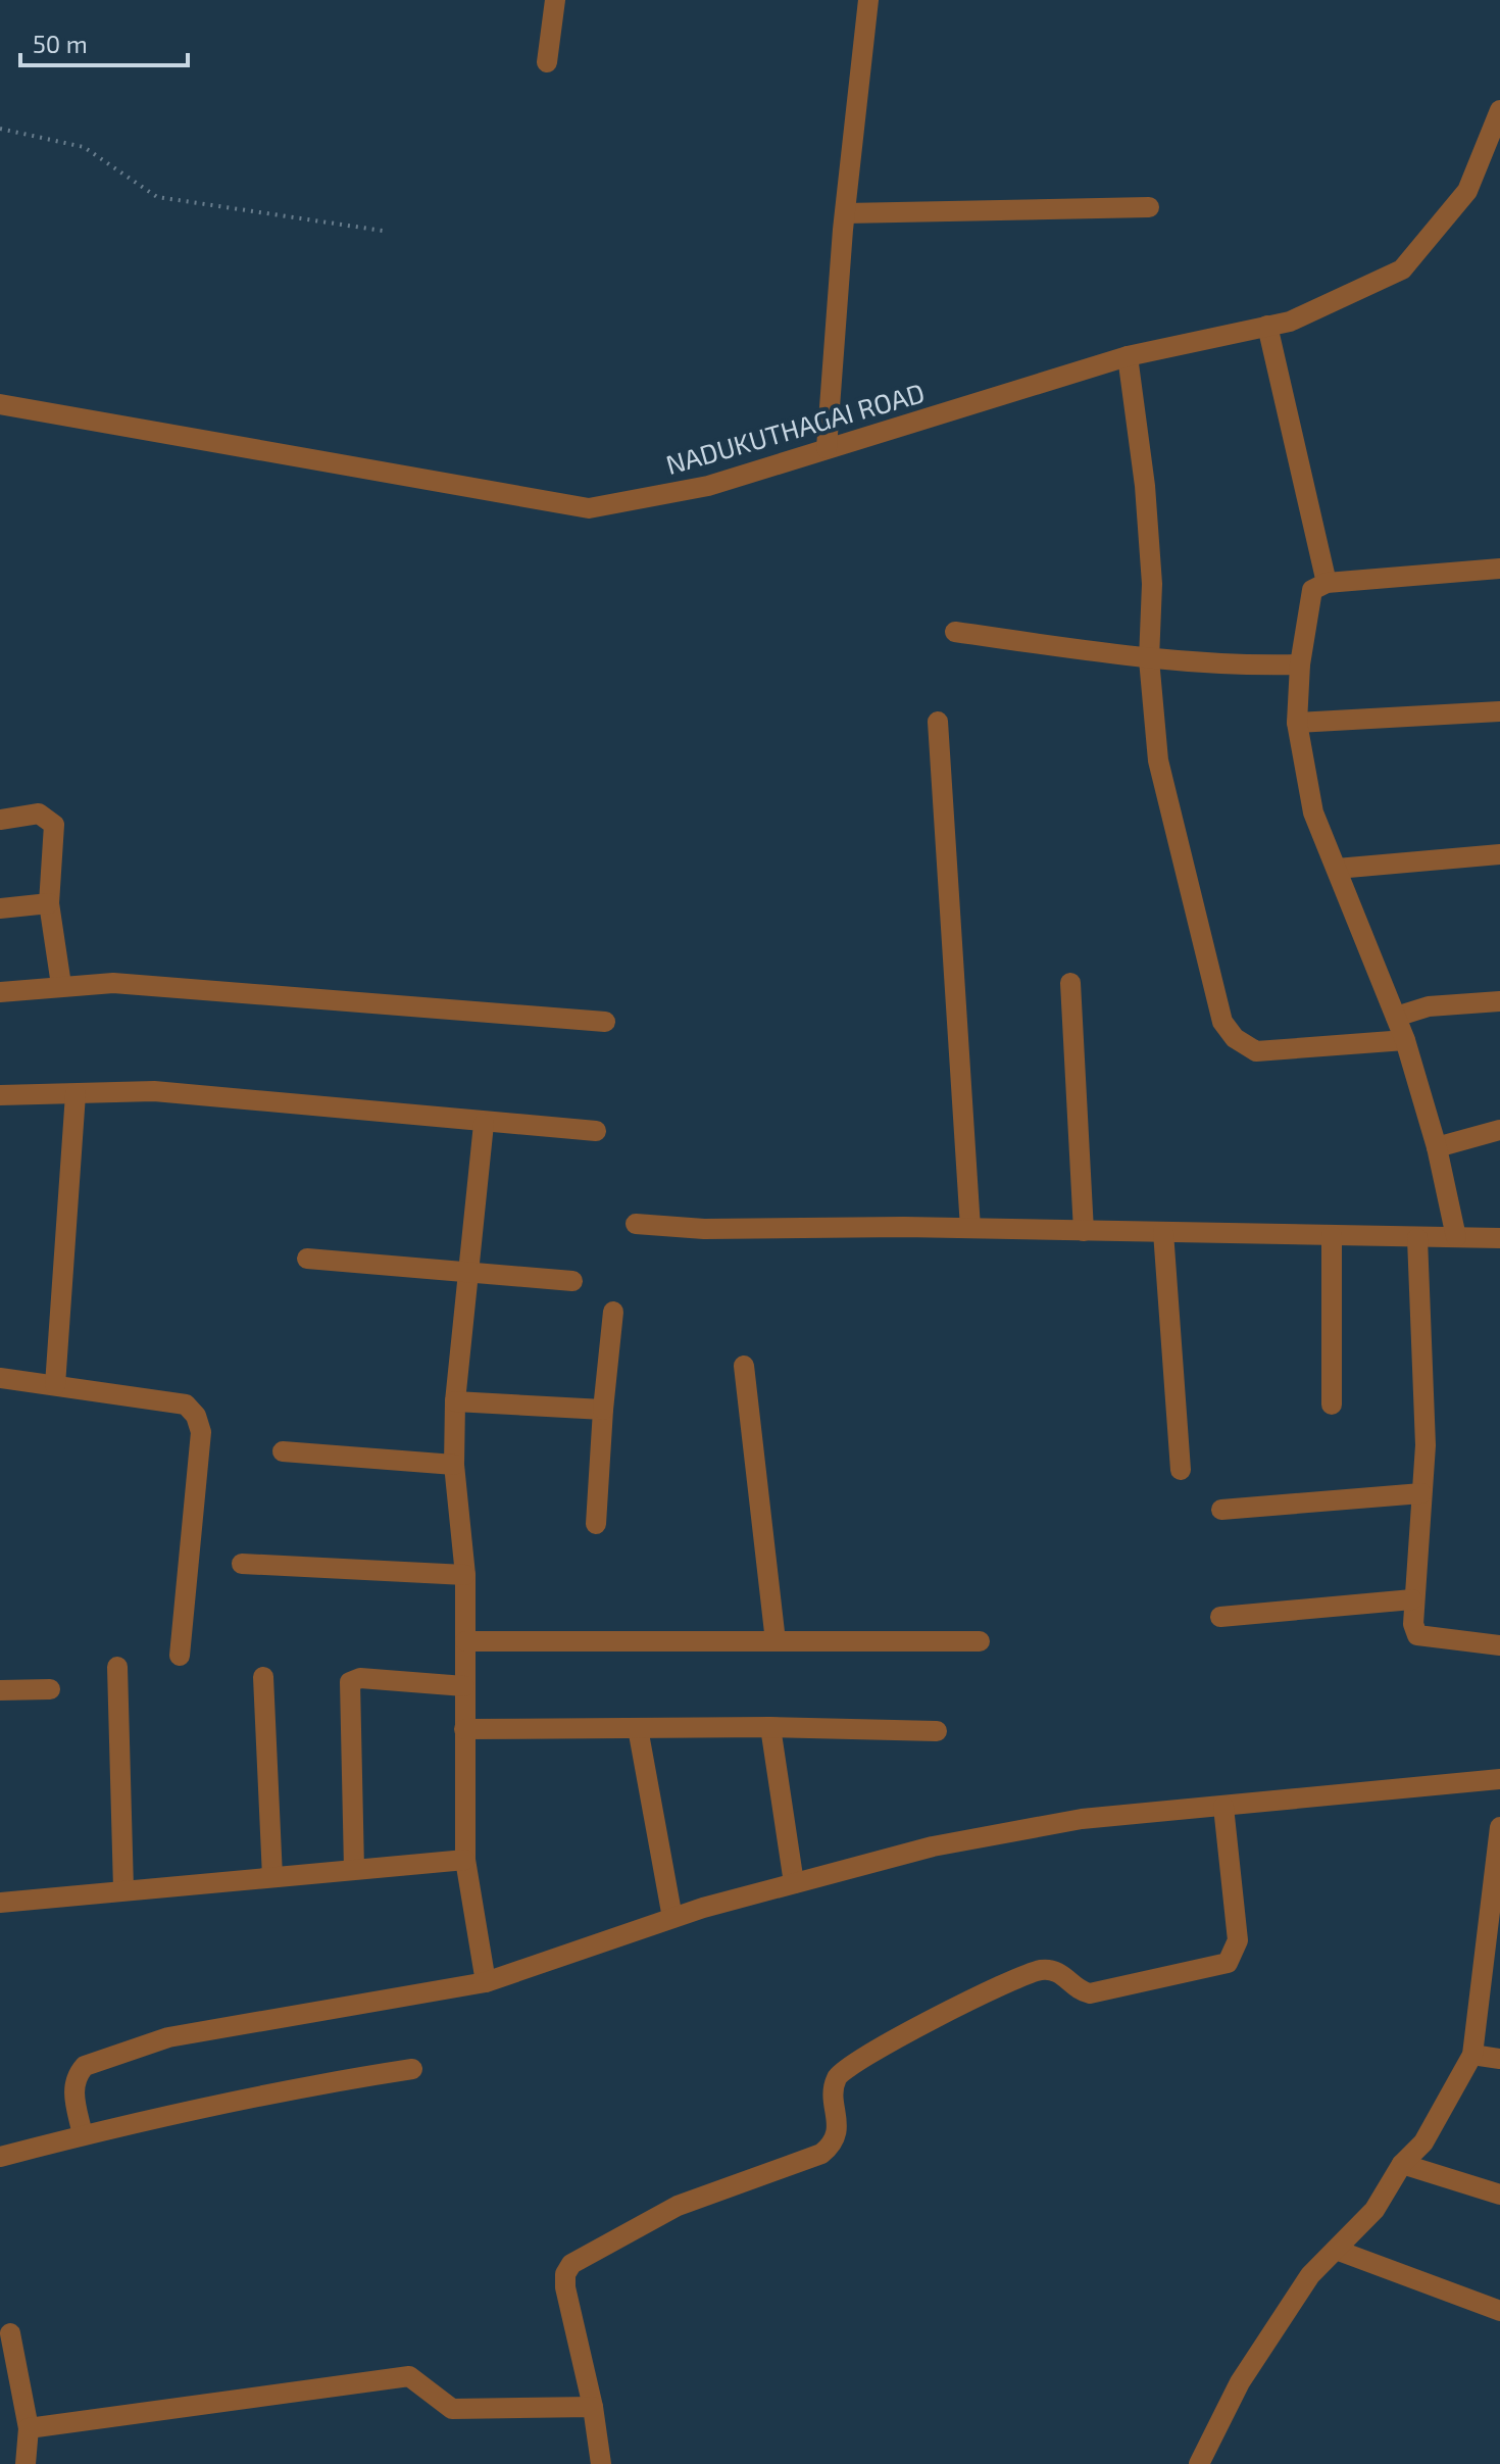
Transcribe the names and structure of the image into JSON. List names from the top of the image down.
{
  "streets": {
    "street": ["NADUKUTHAGAI ROAD"]
  },
  "scale_bar": "50 m"
}
